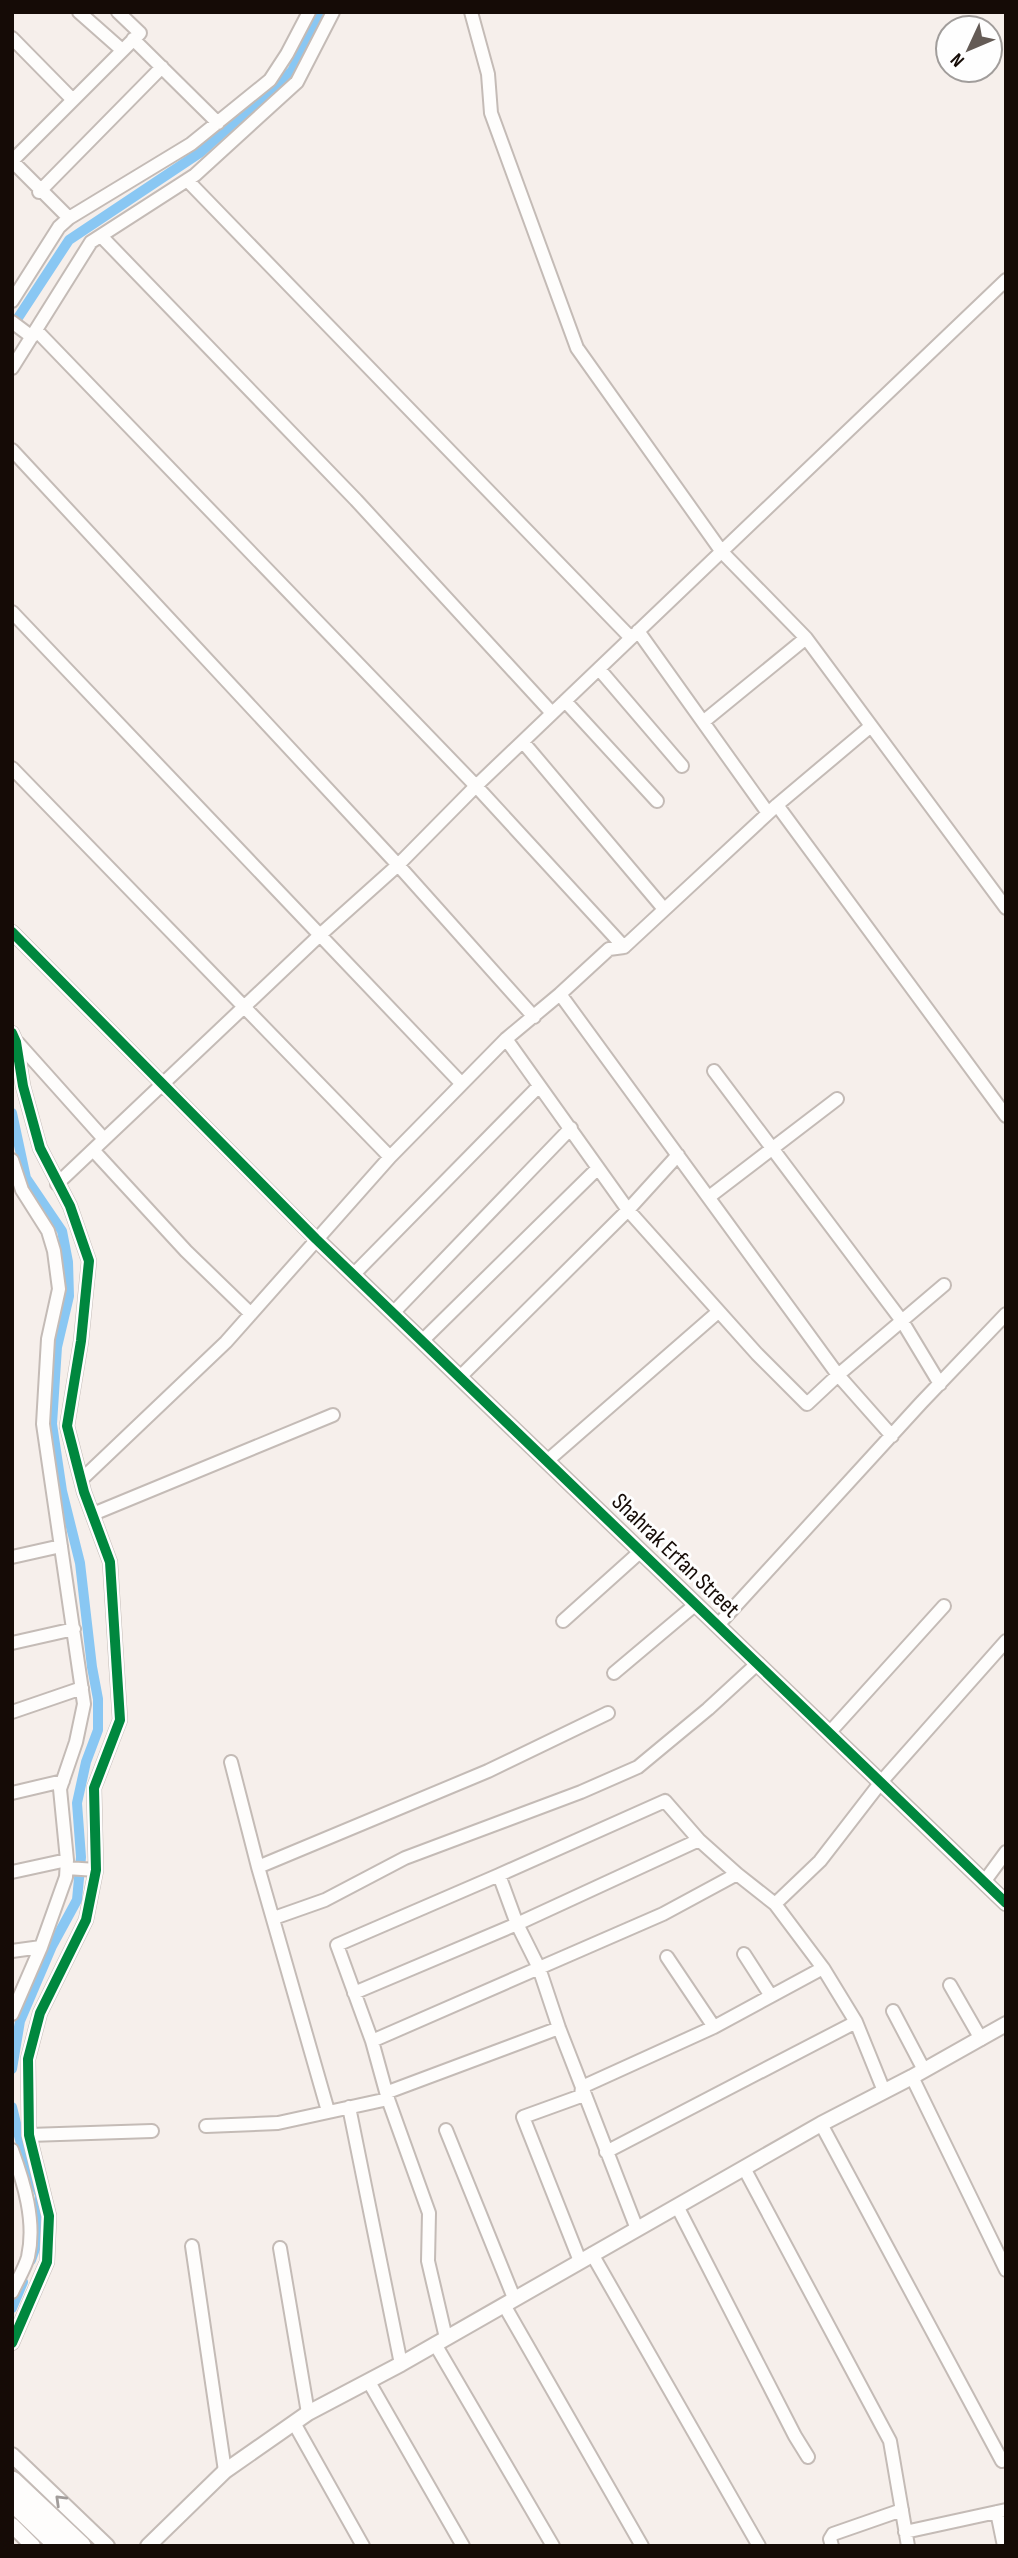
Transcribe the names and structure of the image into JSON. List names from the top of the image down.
{
  "streets": {
    "street": ["Shahrak Erfan Street"]
  },
  "north": "bottom left"
}
